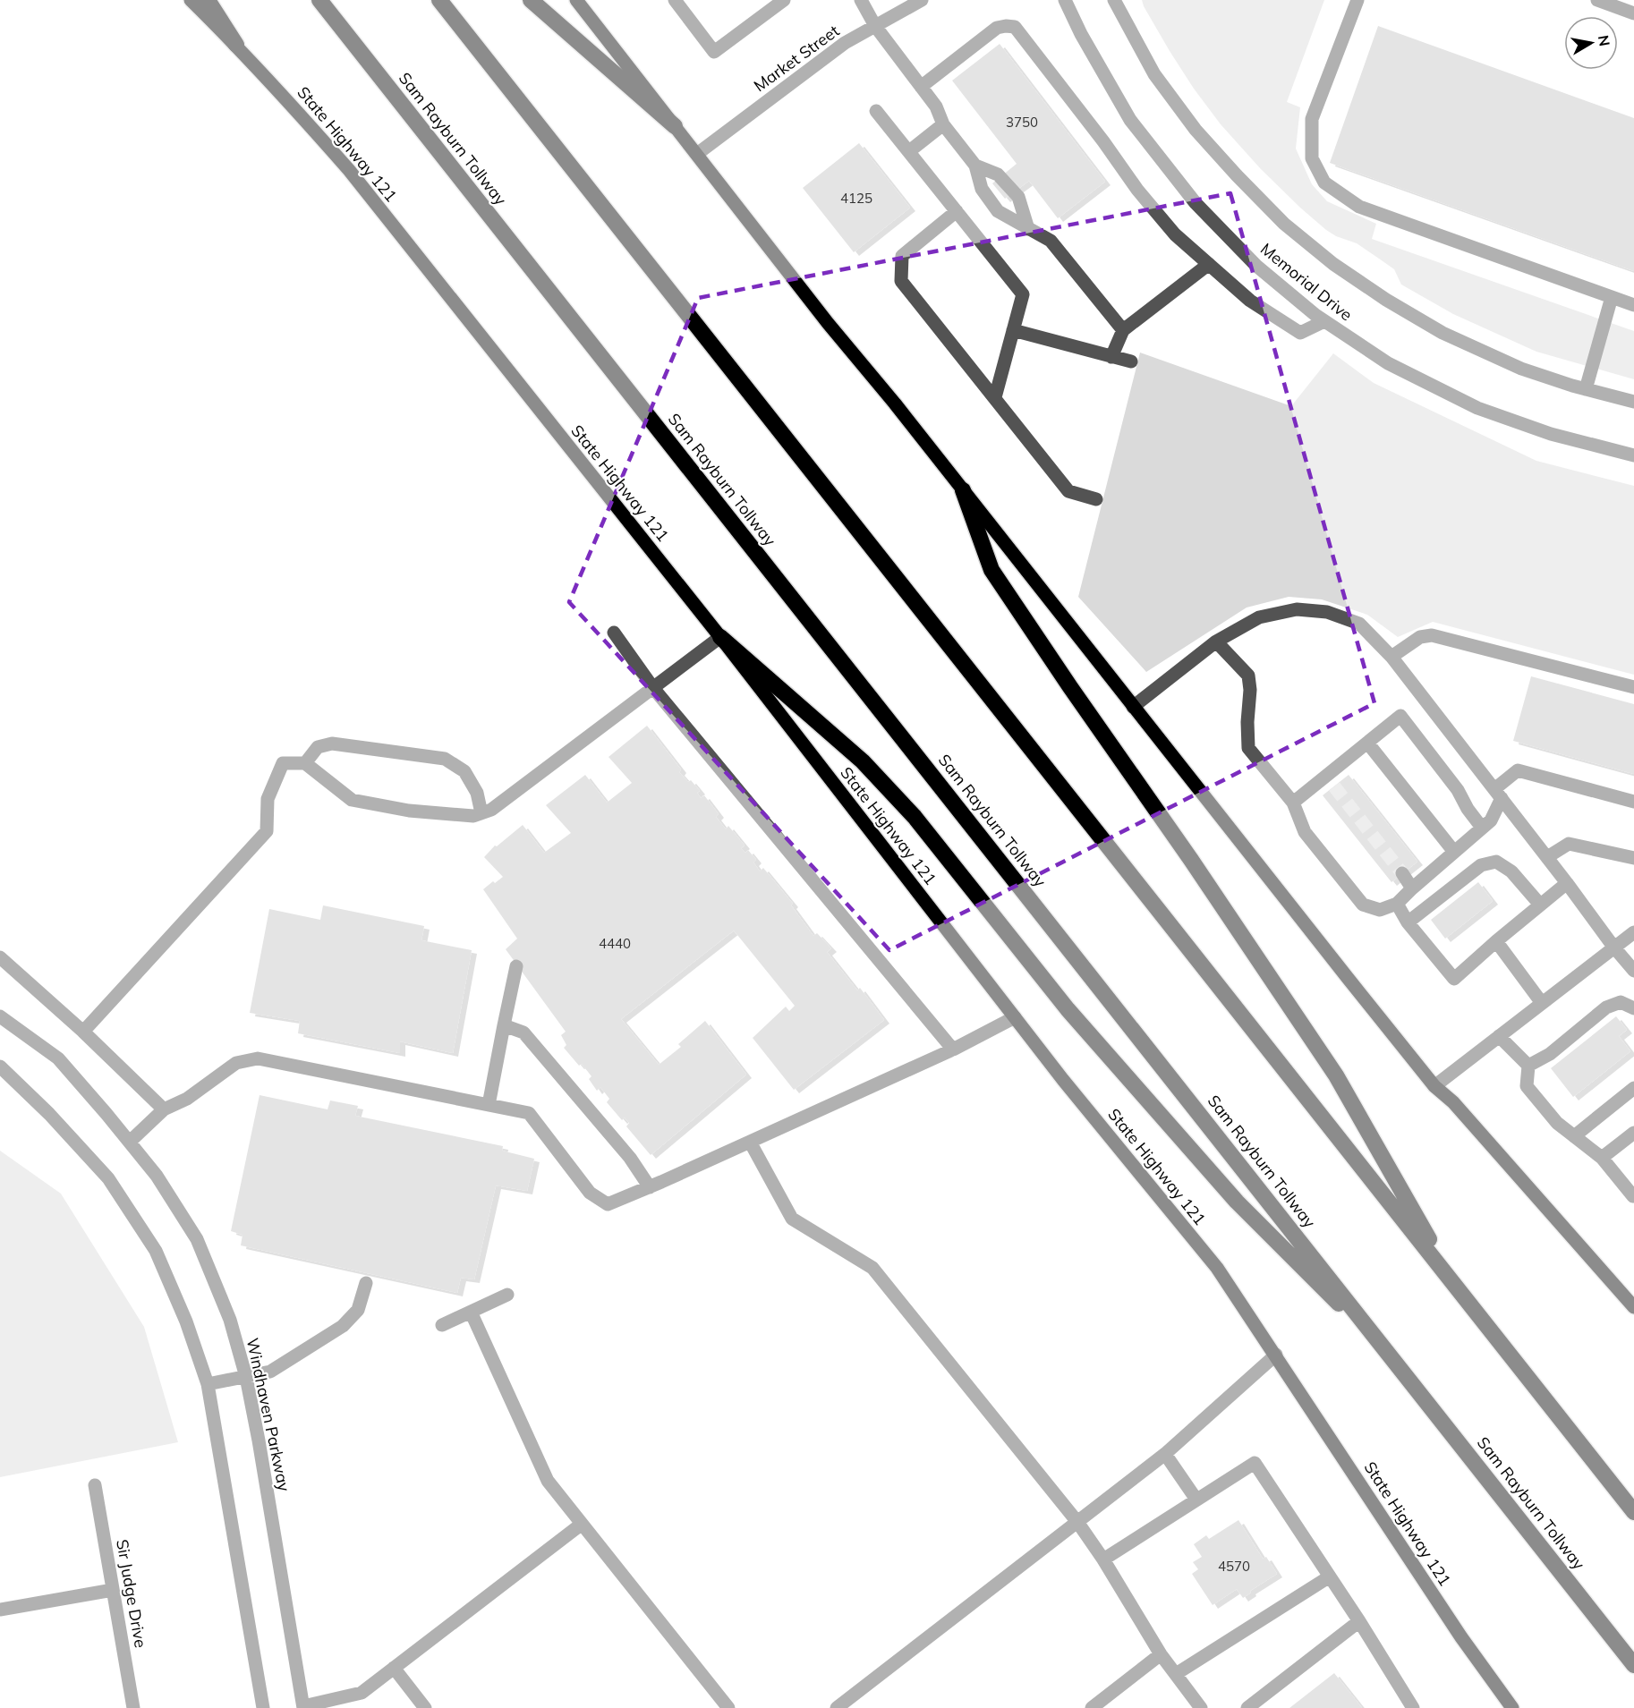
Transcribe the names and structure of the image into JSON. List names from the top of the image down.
{
  "streets": {
    "highway": ["Sam Rayburn Tollway"],
    "main road": ["State Highway 121"],
    "street": [
      "Market Street",
      "Memorial Drive",
      "Windhaven Parkway",
      "Sir Judge Drive"
    ]
  },
  "house_numbers": [
    "3750",
    "4125",
    "4440",
    "4570"
  ],
  "north": "right"
}
